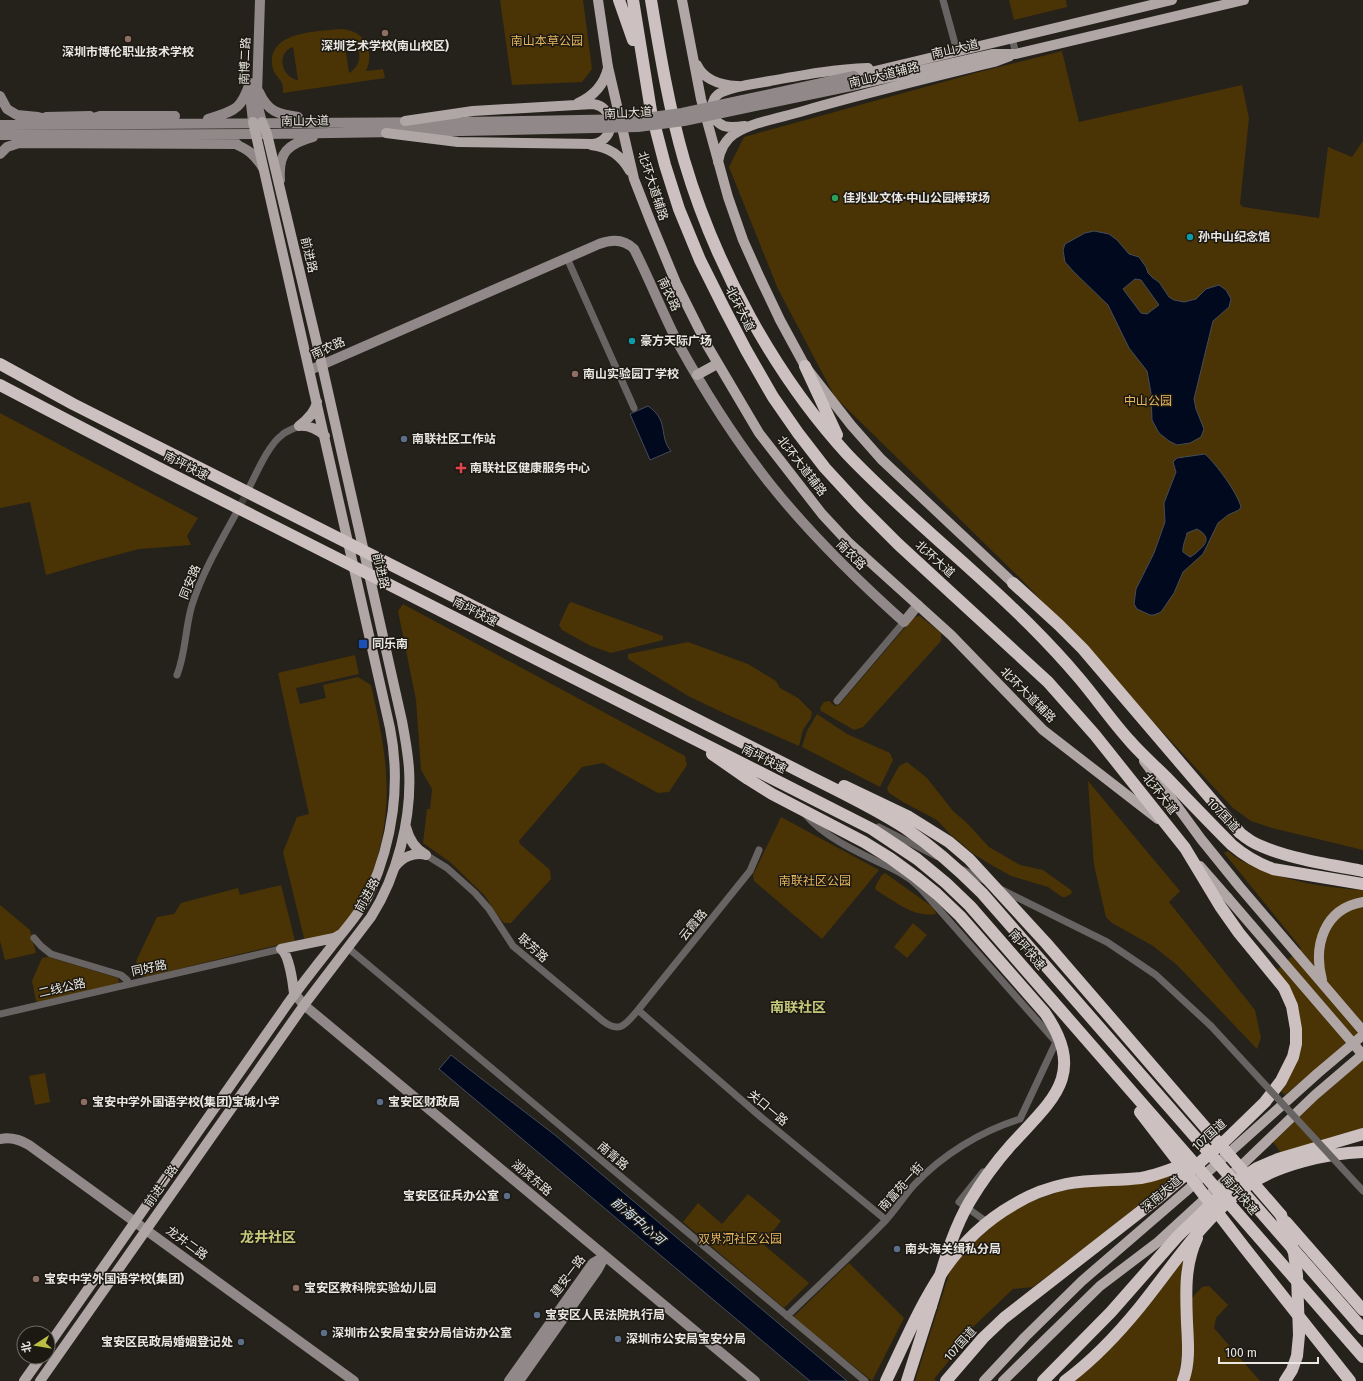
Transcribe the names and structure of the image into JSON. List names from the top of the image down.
{
  "streets": {
    "highway": ["北环大道", "南坪快速", "107国道"],
    "main road": [
      "南山大道",
      "南博二路",
      "南山大道辅路",
      "北环大道辅路",
      "前进路",
      "南农路",
      "湖滨东路",
      "前进一路",
      "深南大道",
      "龙井二路",
      "建安一路"
    ],
    "street": [
      "同安路",
      "云霞路",
      "联芳路",
      "同好路",
      "二线公路",
      "关口一路",
      "南青路",
      "南富苑一街"
    ]
  },
  "crossings": [
    ["南山大道", "南博二路"],
    ["南山大道", "南山大道辅路"],
    ["南山大道", "前进路"],
    ["南博二路", "前进路"],
    ["北环大道辅路", "北环大道"],
    ["前进路", "南农路"],
    ["前进路", "南青路"],
    ["前进路", "湖滨东路"],
    ["前进路", "前进一路"],
    ["北环大道", "107国道"],
    ["云霞路", "联芳路"],
    ["云霞路", "关口一路"],
    ["联芳路", "关口一路"],
    ["同好路", "二线公路"],
    ["关口一路", "南富苑一街"],
    ["南青路", "南富苑一街"],
    ["湖滨东路", "前进一路"],
    ["湖滨东路", "建安一路"],
    ["前进一路", "龙井二路"]
  ],
  "districts": ["南联社区", "龙井社区"],
  "water": ["前海中心河"],
  "parks": [
    "南山本草公园",
    "中山公园",
    "南联社区公园",
    "双界河社区公园"
  ],
  "places": {
    "other": [
      "深圳艺术学校(南山校区)",
      "深圳市博伦职业技术学校",
      "佳兆业文体·中山公园棒球场",
      "孙中山纪念馆",
      "豪方天际广场",
      "南山实验园丁学校",
      "南联社区工作站",
      "宝安中学外国语学校(集团)宝城小学",
      "宝安区财政局",
      "宝安区征兵办公室",
      "南头海关缉私分局",
      "宝安中学外国语学校(集团)",
      "宝安区教科院实验幼儿园",
      "宝安区人民法院执行局",
      "深圳市公安局宝安分局信访办公室",
      "深圳市公安局宝安分局",
      "宝安区民政局婚姻登记处"
    ],
    "health": ["南联社区健康服务中心"],
    "transit": ["同乐南"]
  },
  "scale_bar": "100 m",
  "north": "left"
}
